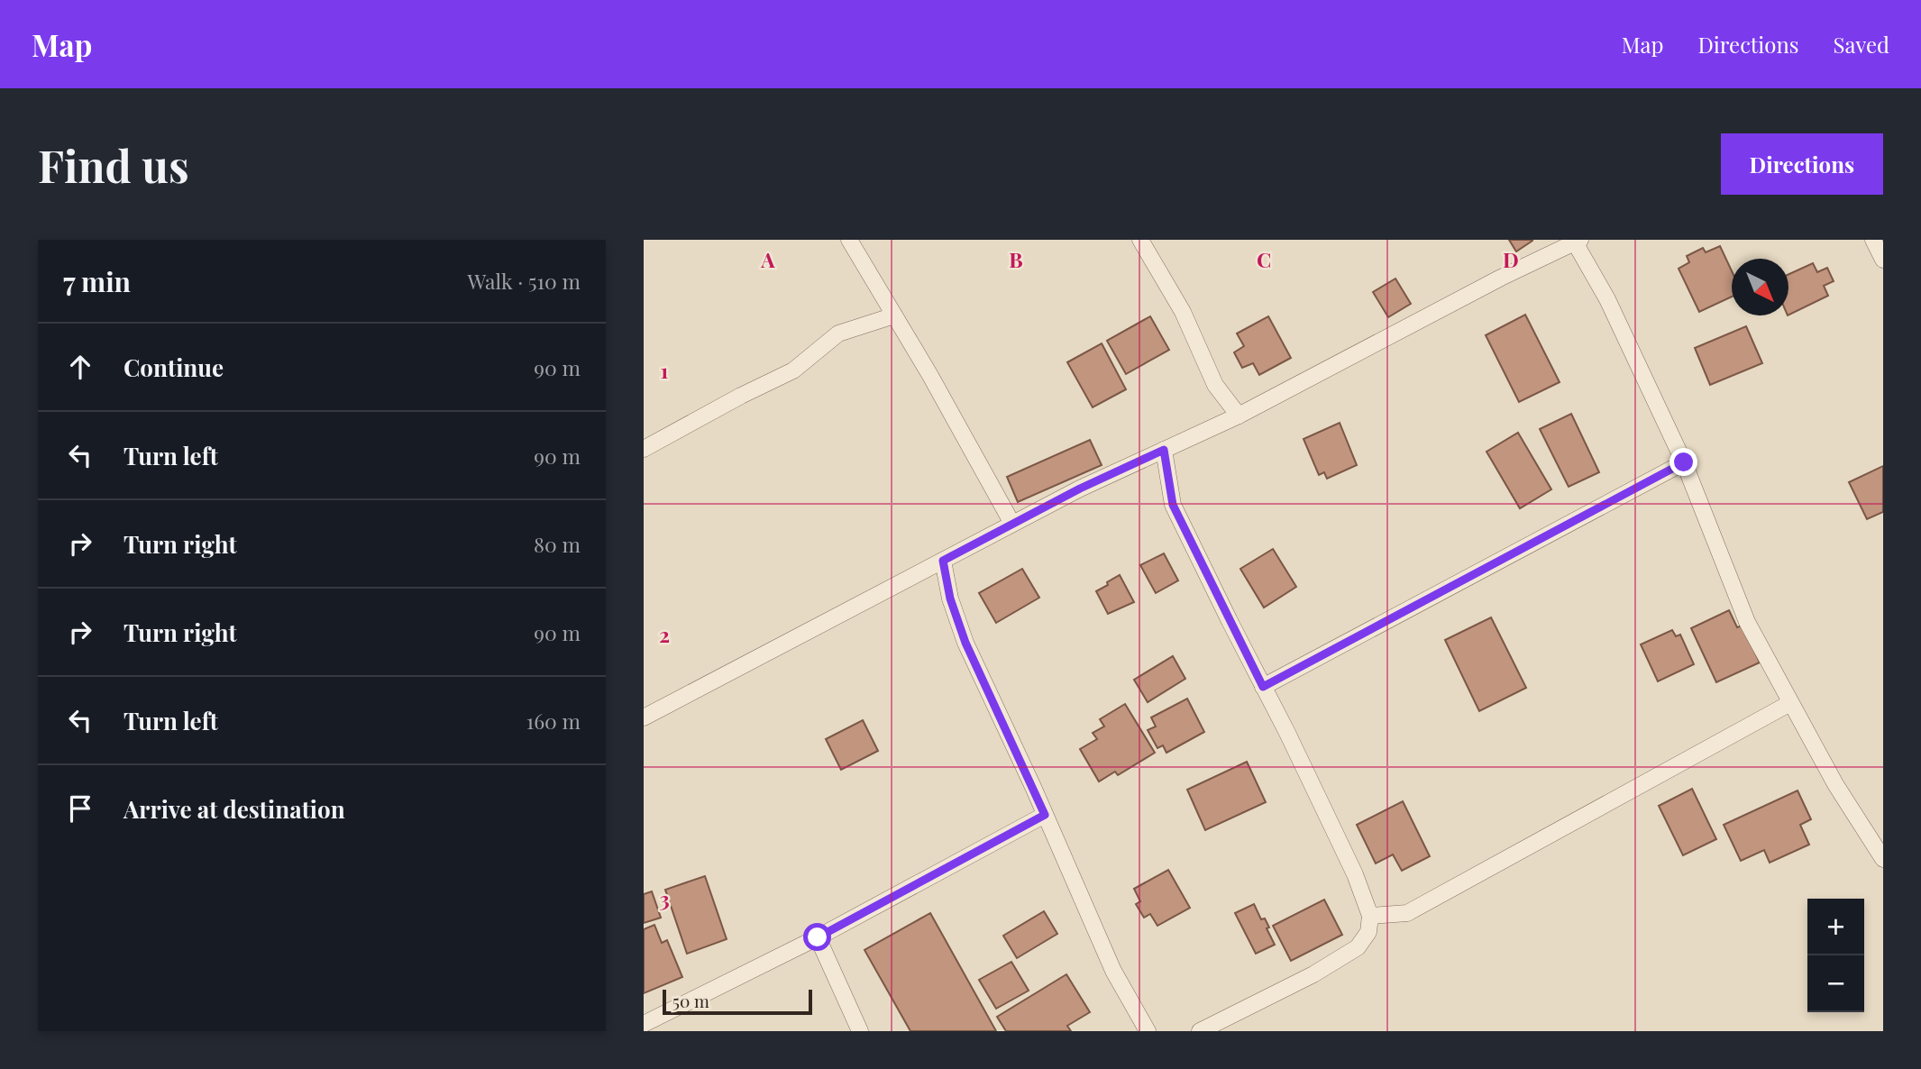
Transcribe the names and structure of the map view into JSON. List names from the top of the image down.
{
  "scale_bar": "50 m",
  "north": "bottom right",
  "page": {
    "header": "Map",
    "nav": ["Map", "Directions", "Saved"],
    "buttons": "Directions",
    "title": "Find us",
    "heading": ["7 min", "Walk · 510 m"],
    "list": [
      ["Continue", "90 m"],
      ["Turn left", "90 m"],
      ["Turn right", "80 m"],
      ["Turn right", "90 m"],
      ["Turn left", "160 m"],
      "Arrive at destination"
    ],
    "map_buttons": ["+", "−"],
    "scale": "50 m"
  },
  "grid": {
    "columns": [
      "A",
      "B",
      "C",
      "D"
    ],
    "rows": ["1", "2", "3"]
  }
}
